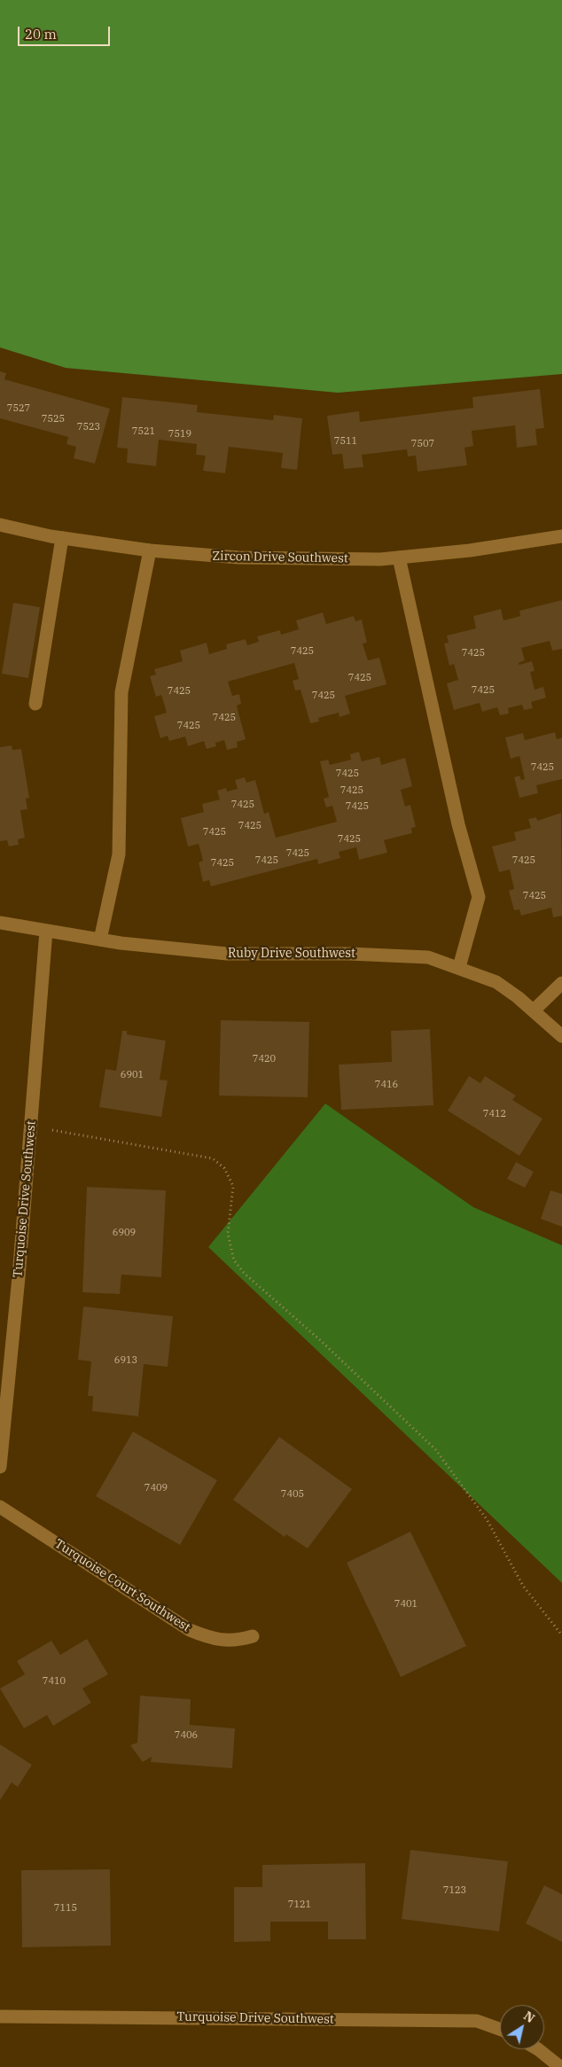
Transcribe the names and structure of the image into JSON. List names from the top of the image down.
{
  "streets": {
    "street": [
      "Zircon Drive Southwest",
      "Ruby Drive Southwest",
      "Turquoise Drive Southwest",
      "Turquoise Court Southwest"
    ]
  },
  "crossings": [
    ["Ruby Drive Southwest", "Turquoise Drive Southwest"]
  ],
  "house_numbers": [
    "7527",
    "7525",
    "7523",
    "7521",
    "7519",
    "7511",
    "7507",
    "7425",
    "7425",
    "7425",
    "7425",
    "7425",
    "7425",
    "7425",
    "7425",
    "7425",
    "7425",
    "7425",
    "7425",
    "7425",
    "7425",
    "7425",
    "7425",
    "7425",
    "7425",
    "7425",
    "7425",
    "7425",
    "7420",
    "6901",
    "7416",
    "7412",
    "6909",
    "6913",
    "7409",
    "7405",
    "7401",
    "7410",
    "7406",
    "7123",
    "7121",
    "7115"
  ],
  "scale_bar": "20 m",
  "north": "top right"
}
